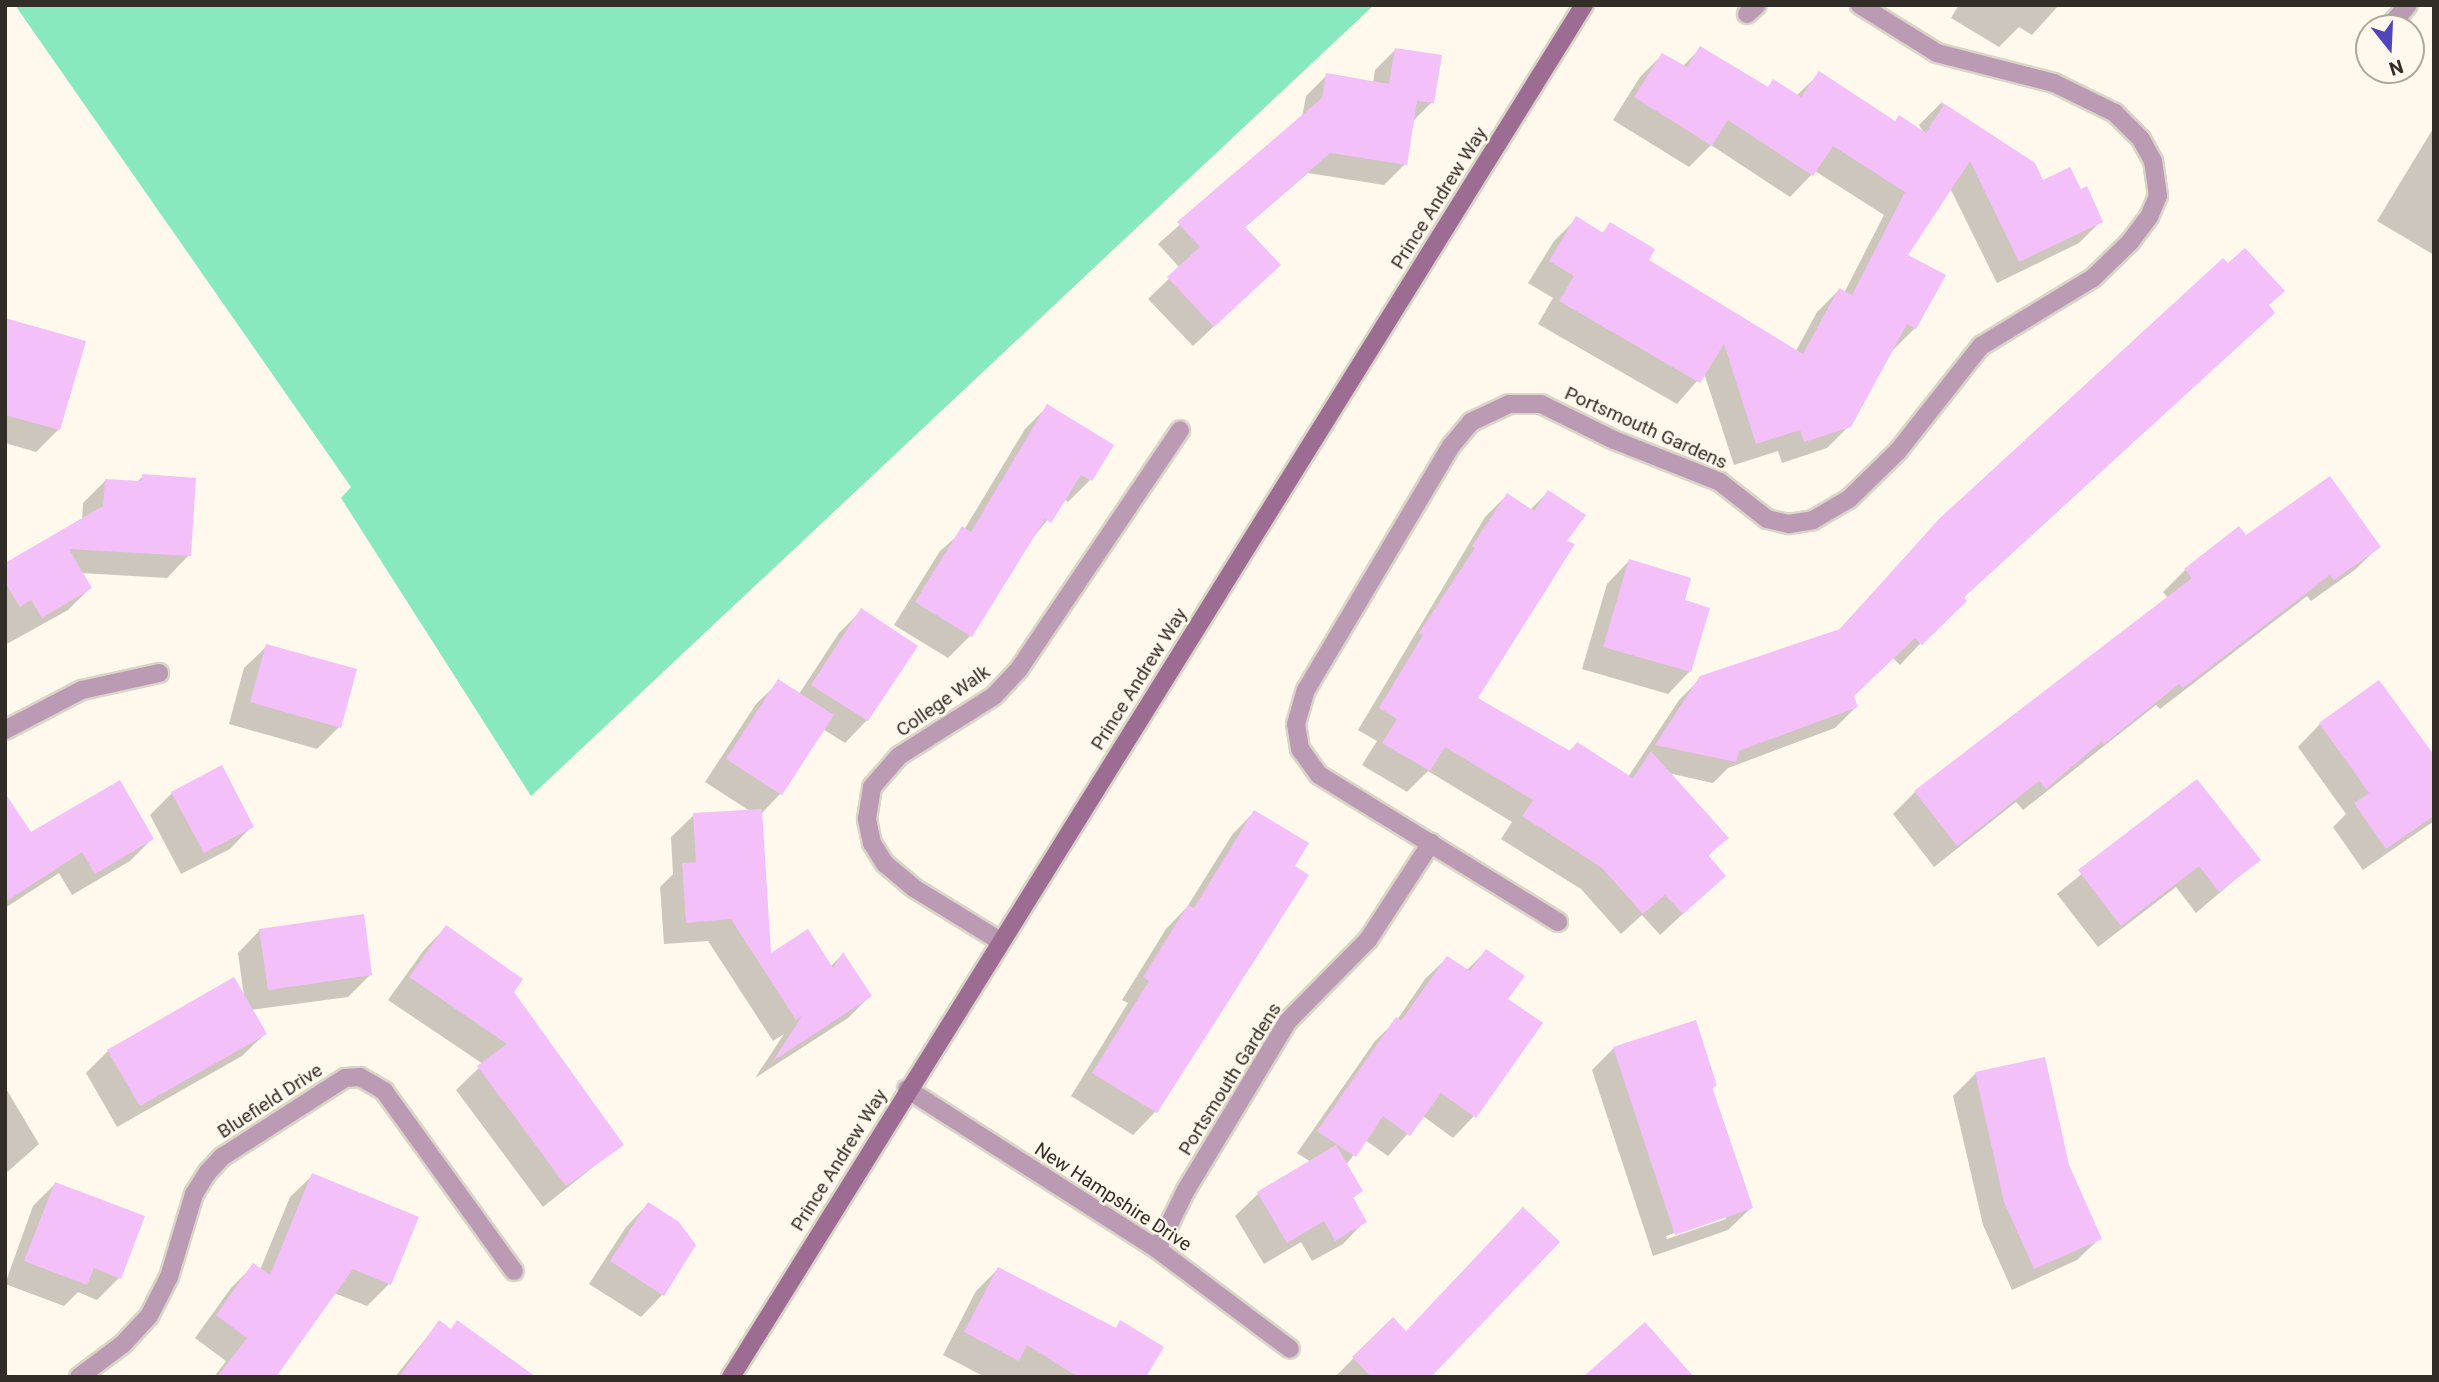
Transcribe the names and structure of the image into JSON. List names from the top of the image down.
{
  "streets": {
    "street": [
      "Prince Andrew Way",
      "Portsmouth Gardens",
      "College Walk",
      "Bluefield Drive",
      "New Hampshire Drive"
    ]
  },
  "crossings": [
    ["Prince Andrew Way", "College Walk"],
    ["Prince Andrew Way", "New Hampshire Drive"],
    ["Portsmouth Gardens", "New Hampshire Drive"]
  ],
  "north": "bottom"
}
